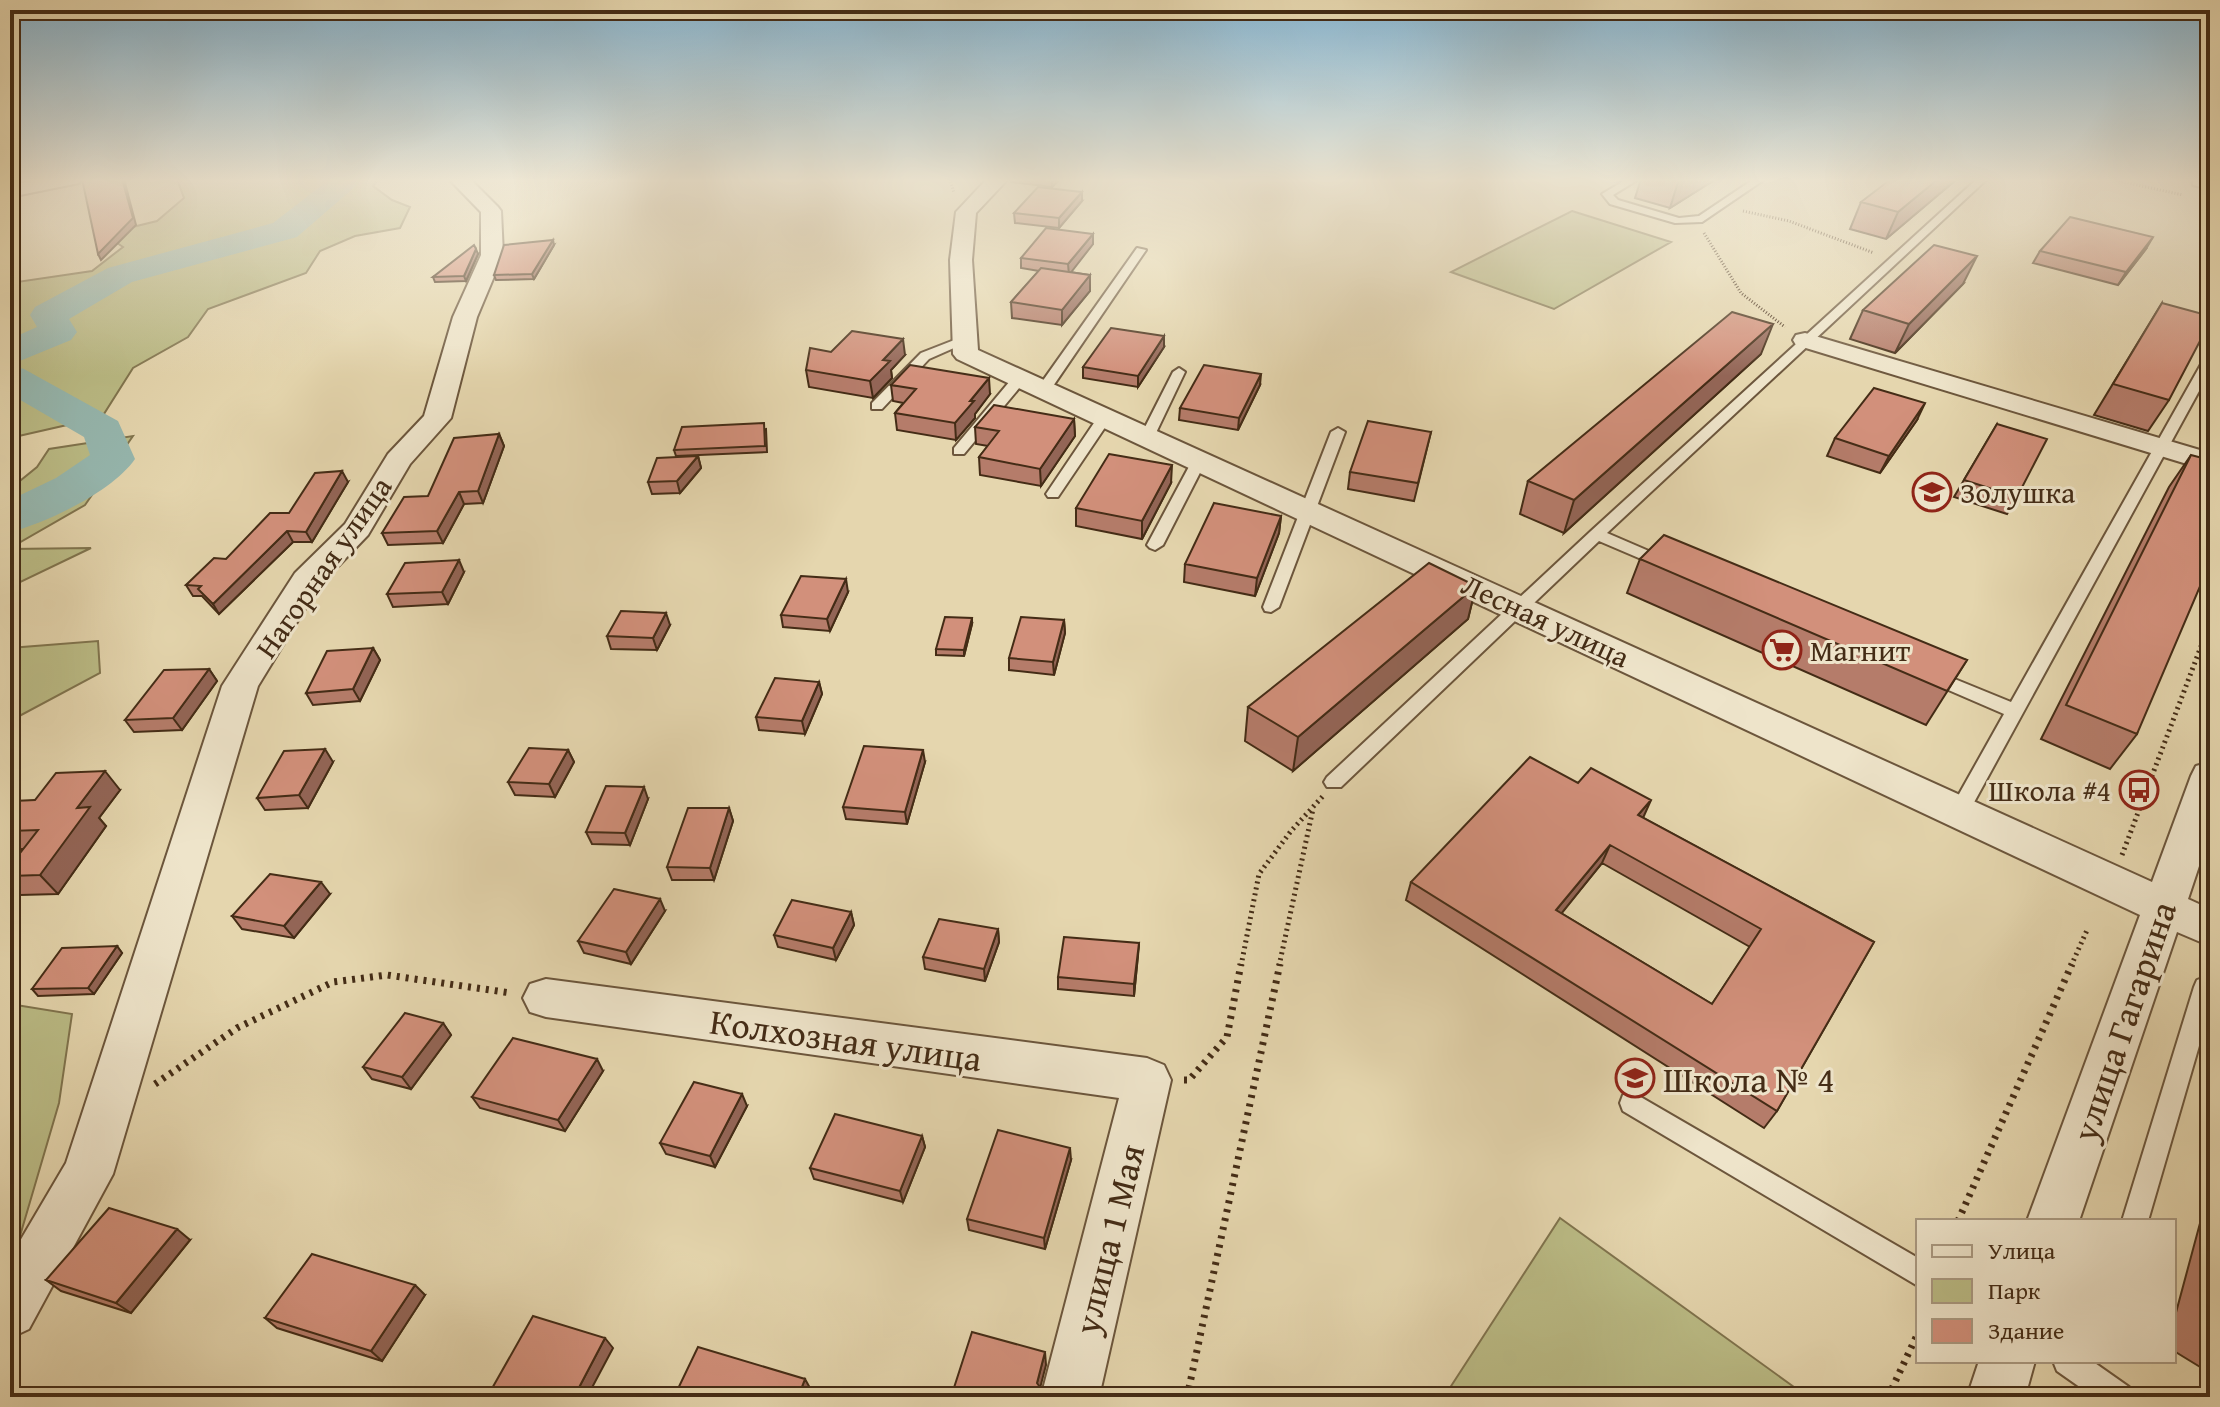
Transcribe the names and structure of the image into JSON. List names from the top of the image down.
{
  "streets": {
    "street": [
      "Нагорная улица",
      "Лесная улица",
      "улица Гагарина",
      "Колхозная улица",
      "улица 1 Мая"
    ]
  },
  "crossings": [
    ["Лесная улица", "улица Гагарина"],
    ["Колхозная улица", "улица 1 Мая"]
  ],
  "places": {
    "school or university": ["Золушка", "Школа № 4"],
    "supermarket": ["Магнит"],
    "bus stop": ["Школа #4"]
  },
  "legend": ["Улица", "Парк", "Здание"]
}
